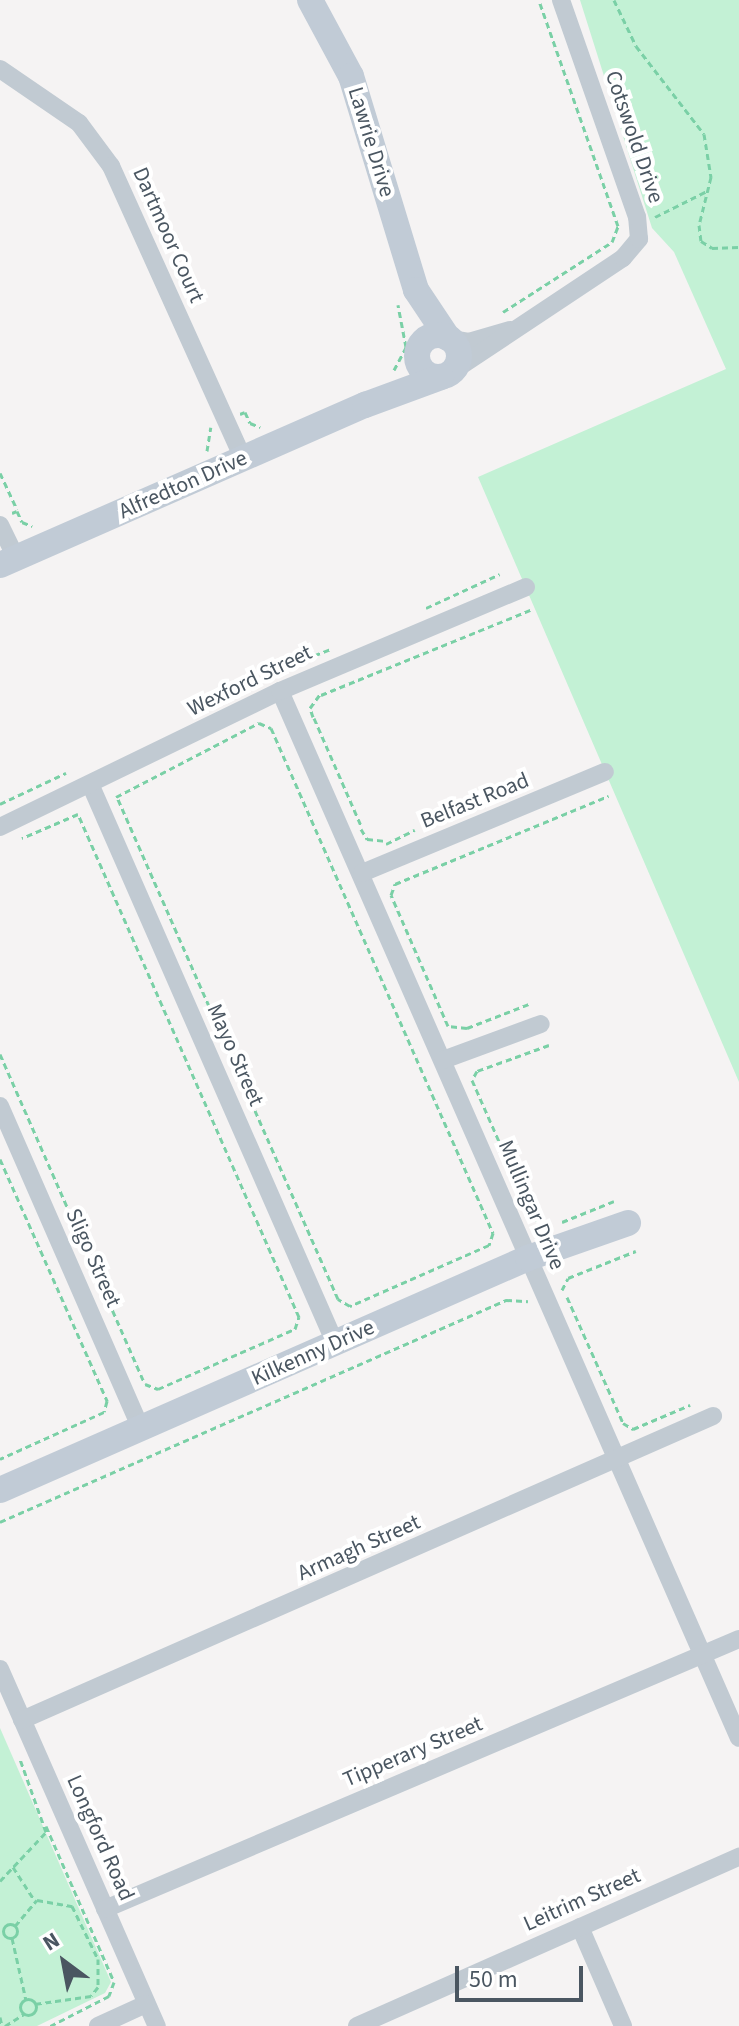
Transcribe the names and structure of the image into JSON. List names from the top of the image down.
{
  "streets": {
    "street": [
      "Cotswold Drive",
      "Lawrie Drive",
      "Dartmoor Court",
      "Alfredton Drive",
      "Wexford Street",
      "Belfast Road",
      "Mayo Street",
      "Mullingar Drive",
      "Sligo Street",
      "Kilkenny Drive",
      "Armagh Street",
      "Tipperary Street",
      "Longford Road",
      "Leitrim Street"
    ]
  },
  "crossings": [
    ["Cotswold Drive", "Lawrie Drive"],
    ["Cotswold Drive", "Alfredton Drive"],
    ["Lawrie Drive", "Alfredton Drive"],
    ["Dartmoor Court", "Alfredton Drive"],
    ["Wexford Street", "Mayo Street"],
    ["Wexford Street", "Mullingar Drive"],
    ["Belfast Road", "Mullingar Drive"],
    ["Mayo Street", "Kilkenny Drive"],
    ["Mullingar Drive", "Kilkenny Drive"],
    ["Mullingar Drive", "Armagh Street"],
    ["Mullingar Drive", "Tipperary Street"],
    ["Sligo Street", "Kilkenny Drive"],
    ["Armagh Street", "Longford Road"],
    ["Tipperary Street", "Longford Road"]
  ],
  "scale_bar": "50 m",
  "north": "top left"
}
